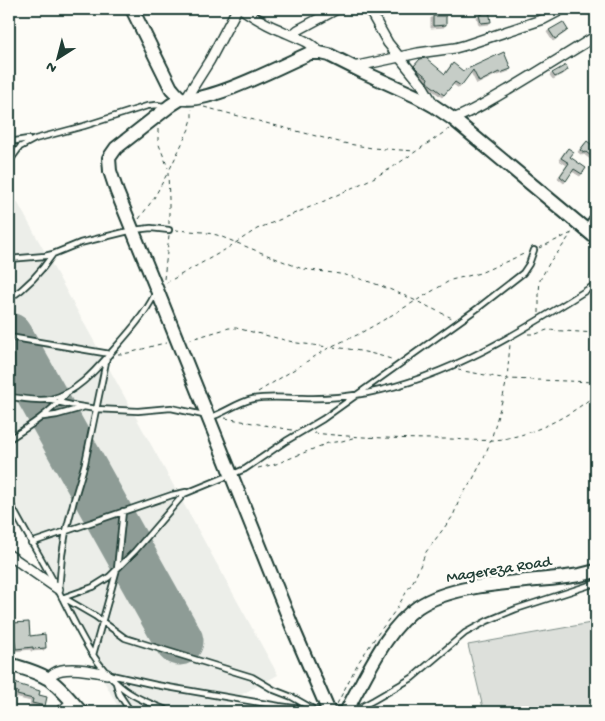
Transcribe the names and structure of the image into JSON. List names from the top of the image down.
{
  "streets": {
    "street": ["Magereza Road"]
  },
  "north": "bottom left"
}
